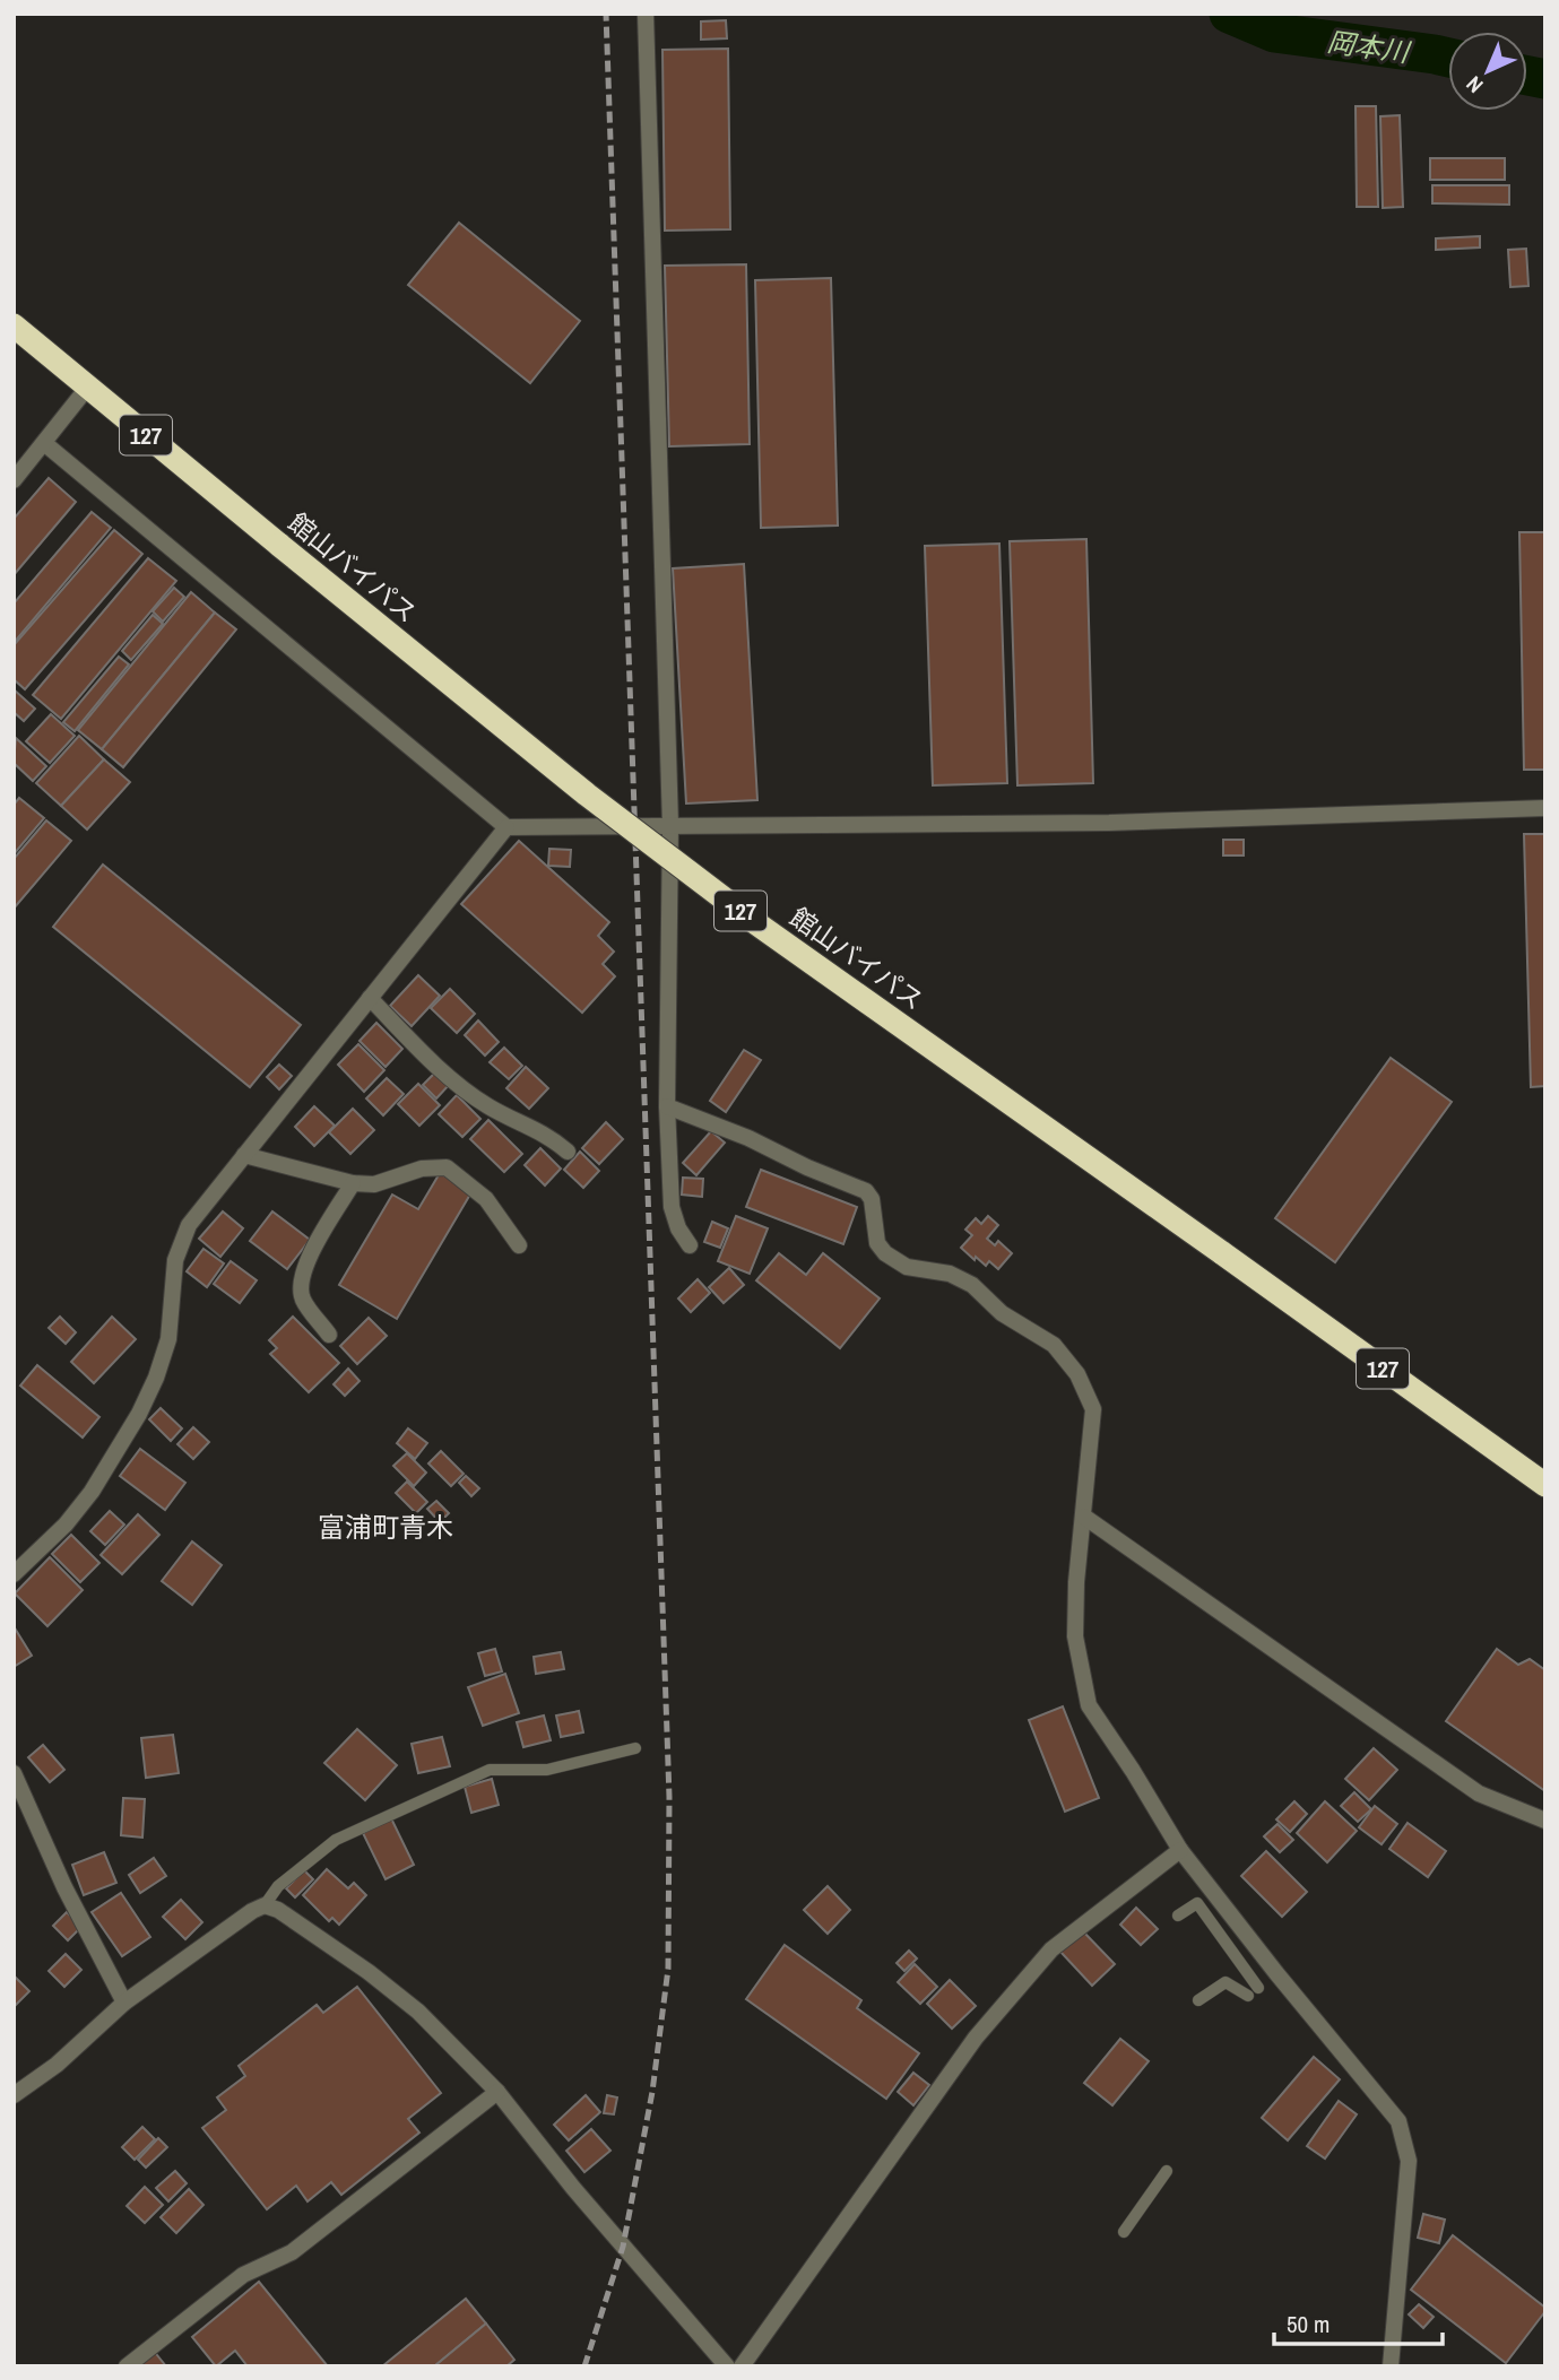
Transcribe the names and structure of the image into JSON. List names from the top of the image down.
{
  "streets": {
    "highway": ["127", "館山バイパス"]
  },
  "districts": ["富浦町青木"],
  "water": ["岡本川"],
  "scale_bar": "50 m",
  "north": "bottom left"
}
